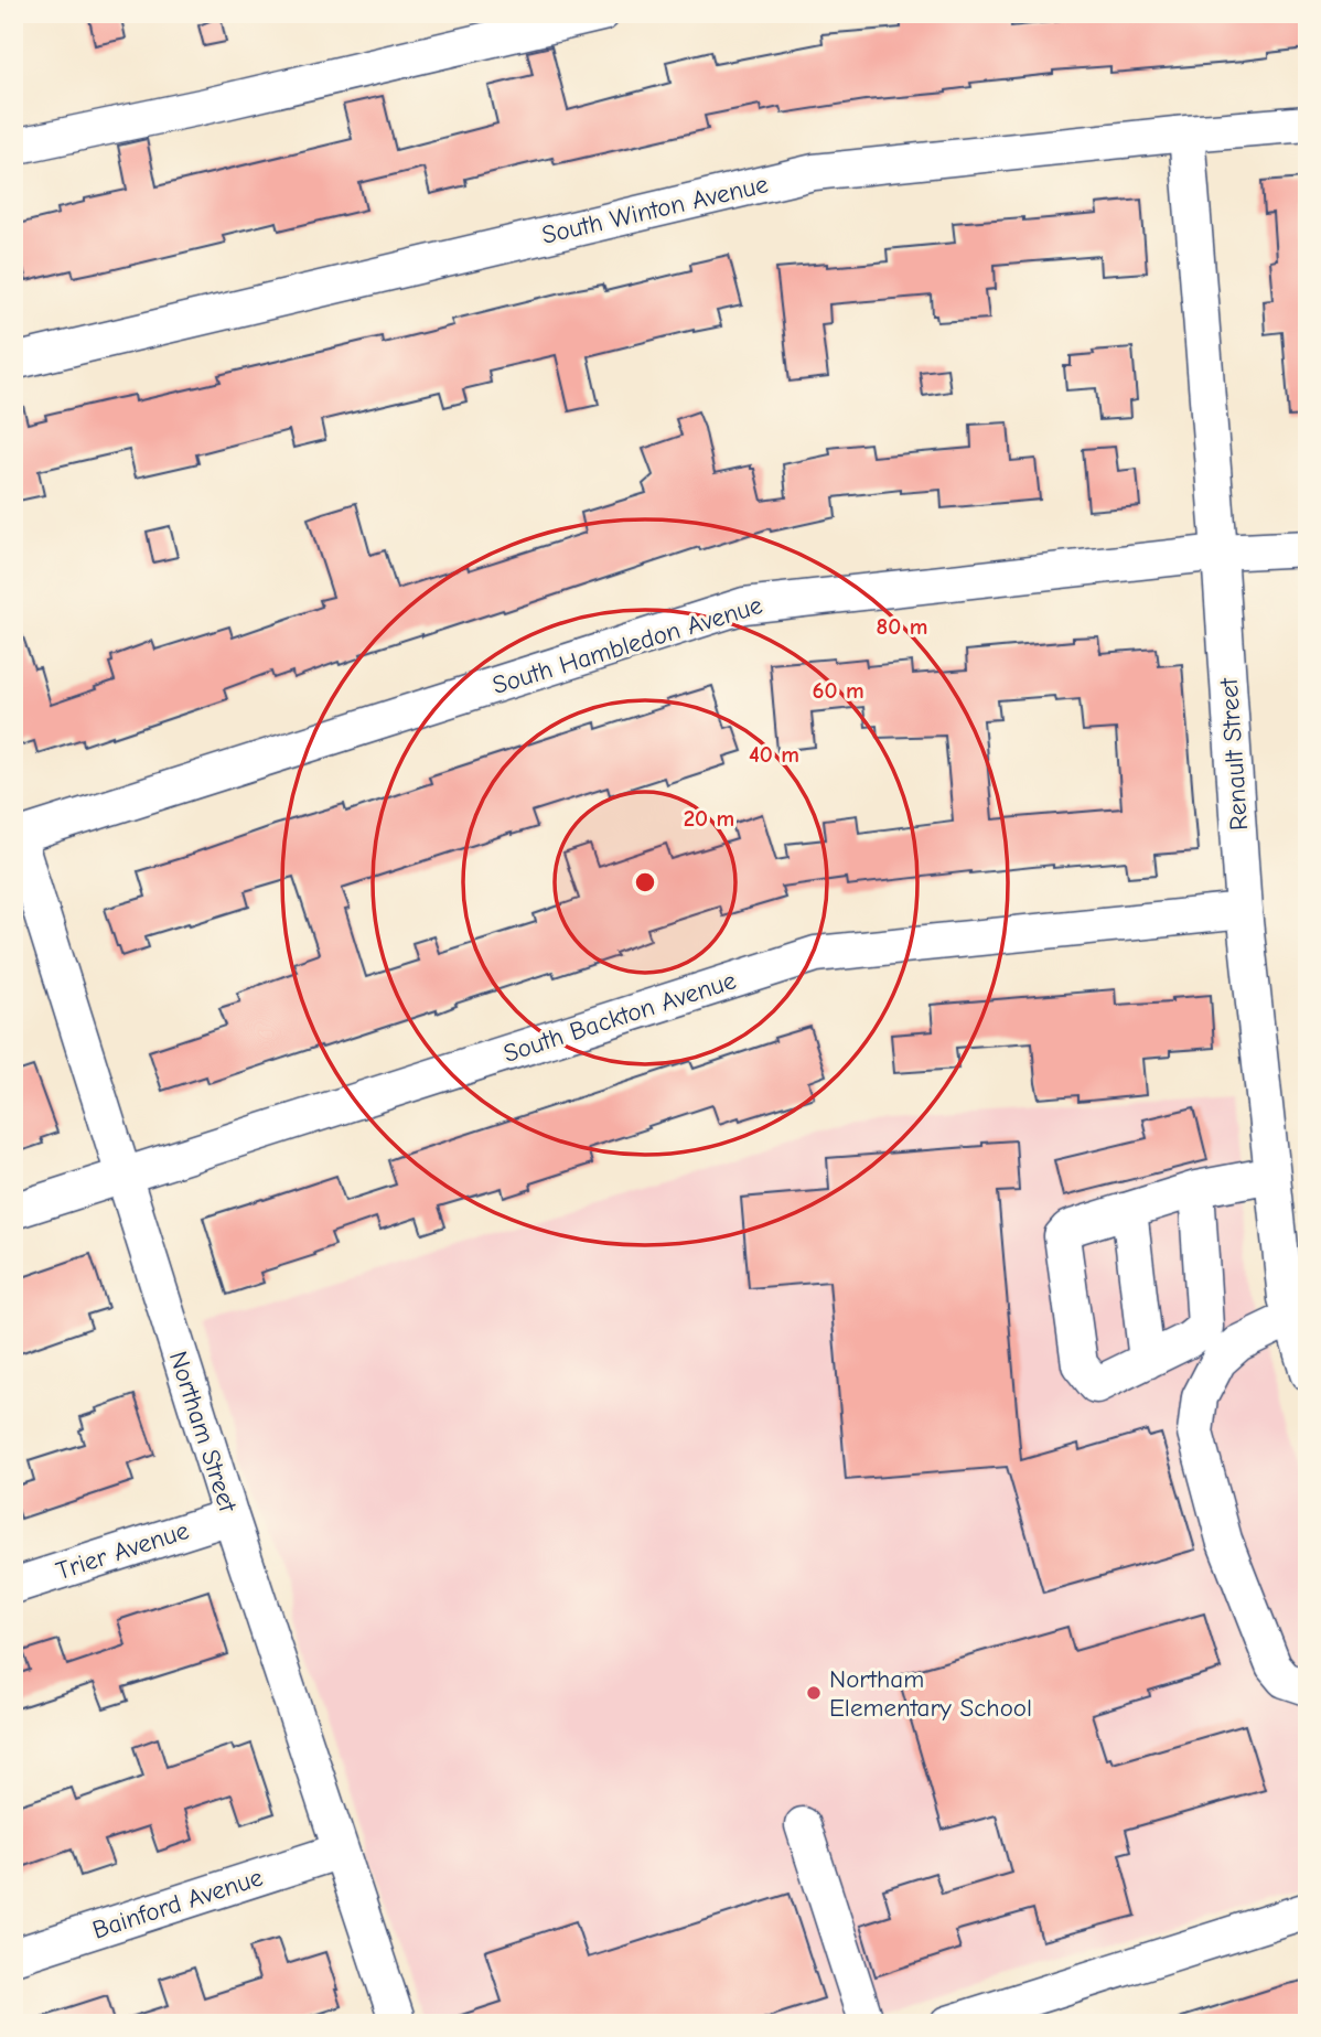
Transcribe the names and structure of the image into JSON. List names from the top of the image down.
{
  "streets": {
    "street": [
      "South Winton Avenue",
      "South Hambledon Avenue",
      "Renault Street",
      "South Backton Avenue",
      "Northam Street",
      "Trier Avenue",
      "Bainford Avenue"
    ]
  },
  "crossings": [
    ["South Winton Avenue", "Renault Street"],
    ["South Hambledon Avenue", "Renault Street"],
    ["South Hambledon Avenue", "Northam Street"],
    ["Renault Street", "South Backton Avenue"],
    ["South Backton Avenue", "Northam Street"],
    ["Northam Street", "Trier Avenue"],
    ["Northam Street", "Bainford Avenue"]
  ],
  "places": ["Northam Elementary School"],
  "rings": [
    "80 m",
    "60 m",
    "40 m",
    "20 m"
  ]
}
